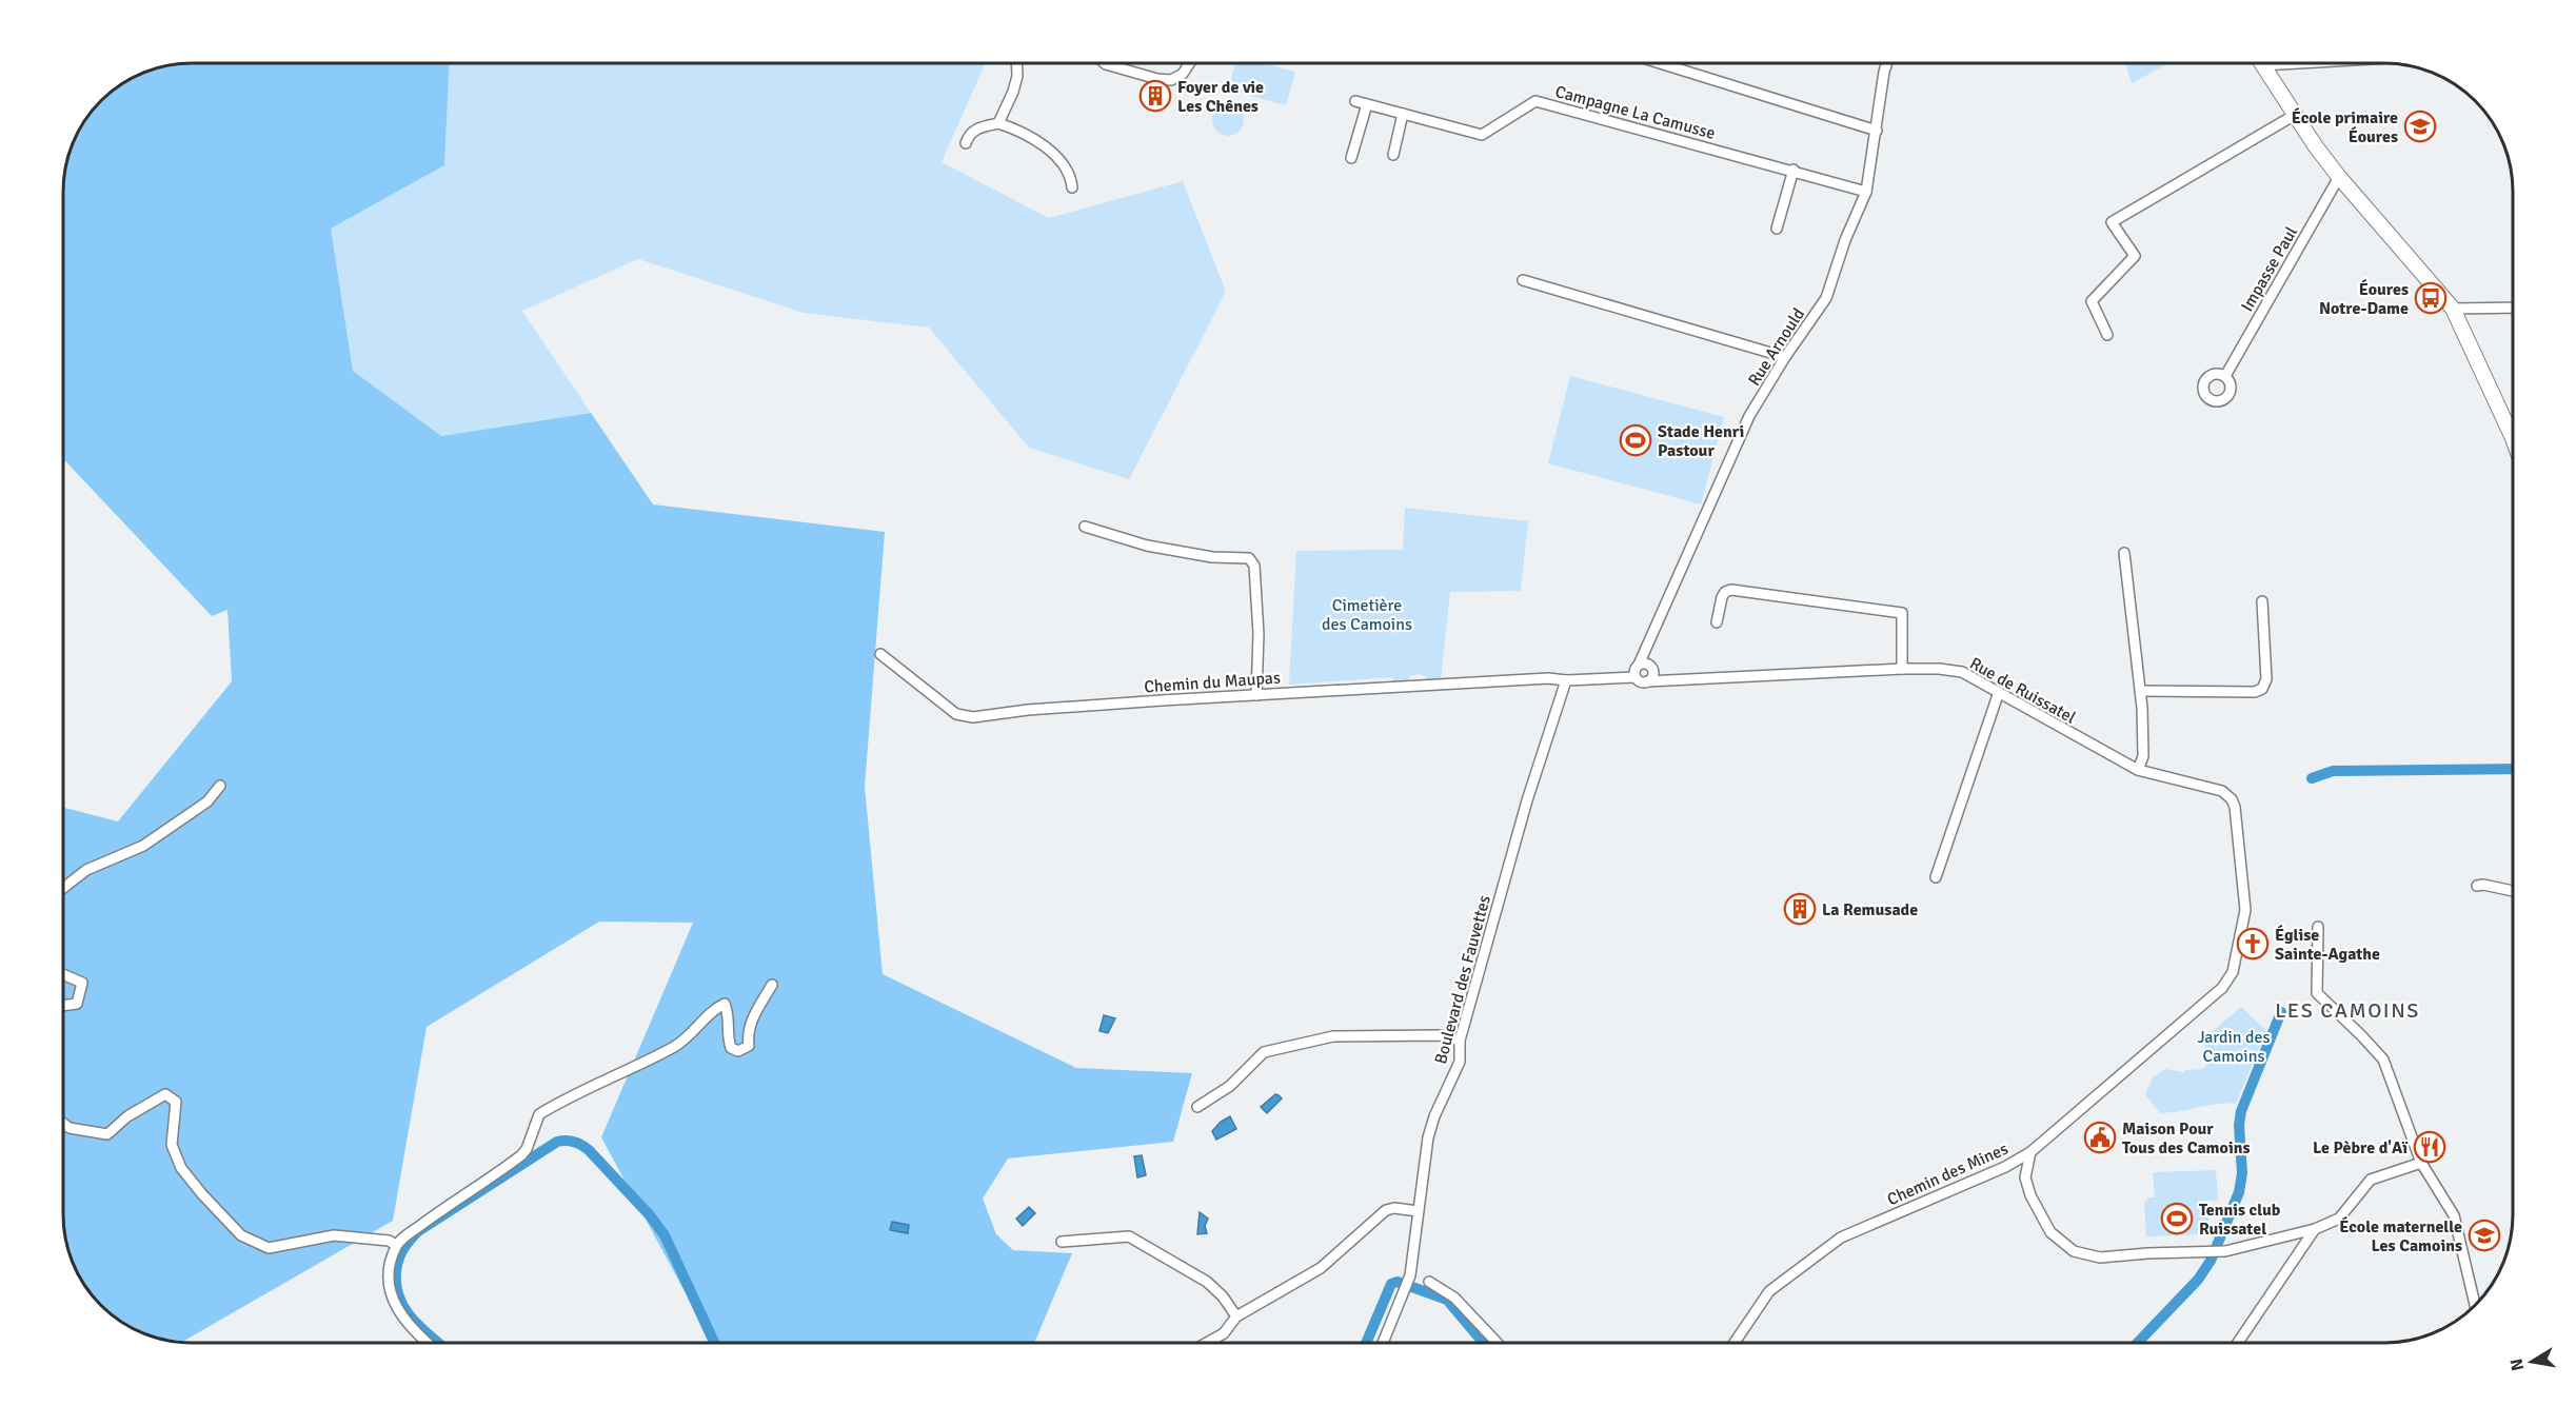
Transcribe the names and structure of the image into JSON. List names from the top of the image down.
{
  "streets": {
    "street": [
      "Campagne La Camusse",
      "Impasse Paul",
      "Rue Arnould",
      "Chemin du Maupas",
      "Rue de Ruissatel",
      "Boulevard des Fauvettes",
      "Chemin des Mines"
    ]
  },
  "crossings": [
    ["Campagne La Camusse", "Rue Arnould"],
    ["Rue Arnould", "Chemin du Maupas"],
    ["Rue Arnould", "Rue de Ruissatel"],
    ["Rue Arnould", "Boulevard des Fauvettes"],
    ["Chemin du Maupas", "Boulevard des Fauvettes"],
    ["Rue de Ruissatel", "Chemin des Mines"]
  ],
  "districts": ["LES CAMOINS"],
  "parks": ["Cimetière des Camoins", "Jardin des Camoins"],
  "places": {
    "building": ["Foyer de vie Les Chênes", "La Remusade"],
    "school or university": ["École primaire Éoures", "École maternelle Les Camoins"],
    "bus stop": ["Éoures Notre-Dame"],
    "sports": ["Stade Henri Pastour", "Tennis club Ruissatel"],
    "church": ["Église Sainte-Agathe"],
    "public building": ["Maison Pour Tous des Camoins"],
    "restaurant": ["Le Pèbre d'Aï"]
  },
  "north": "left"
}
